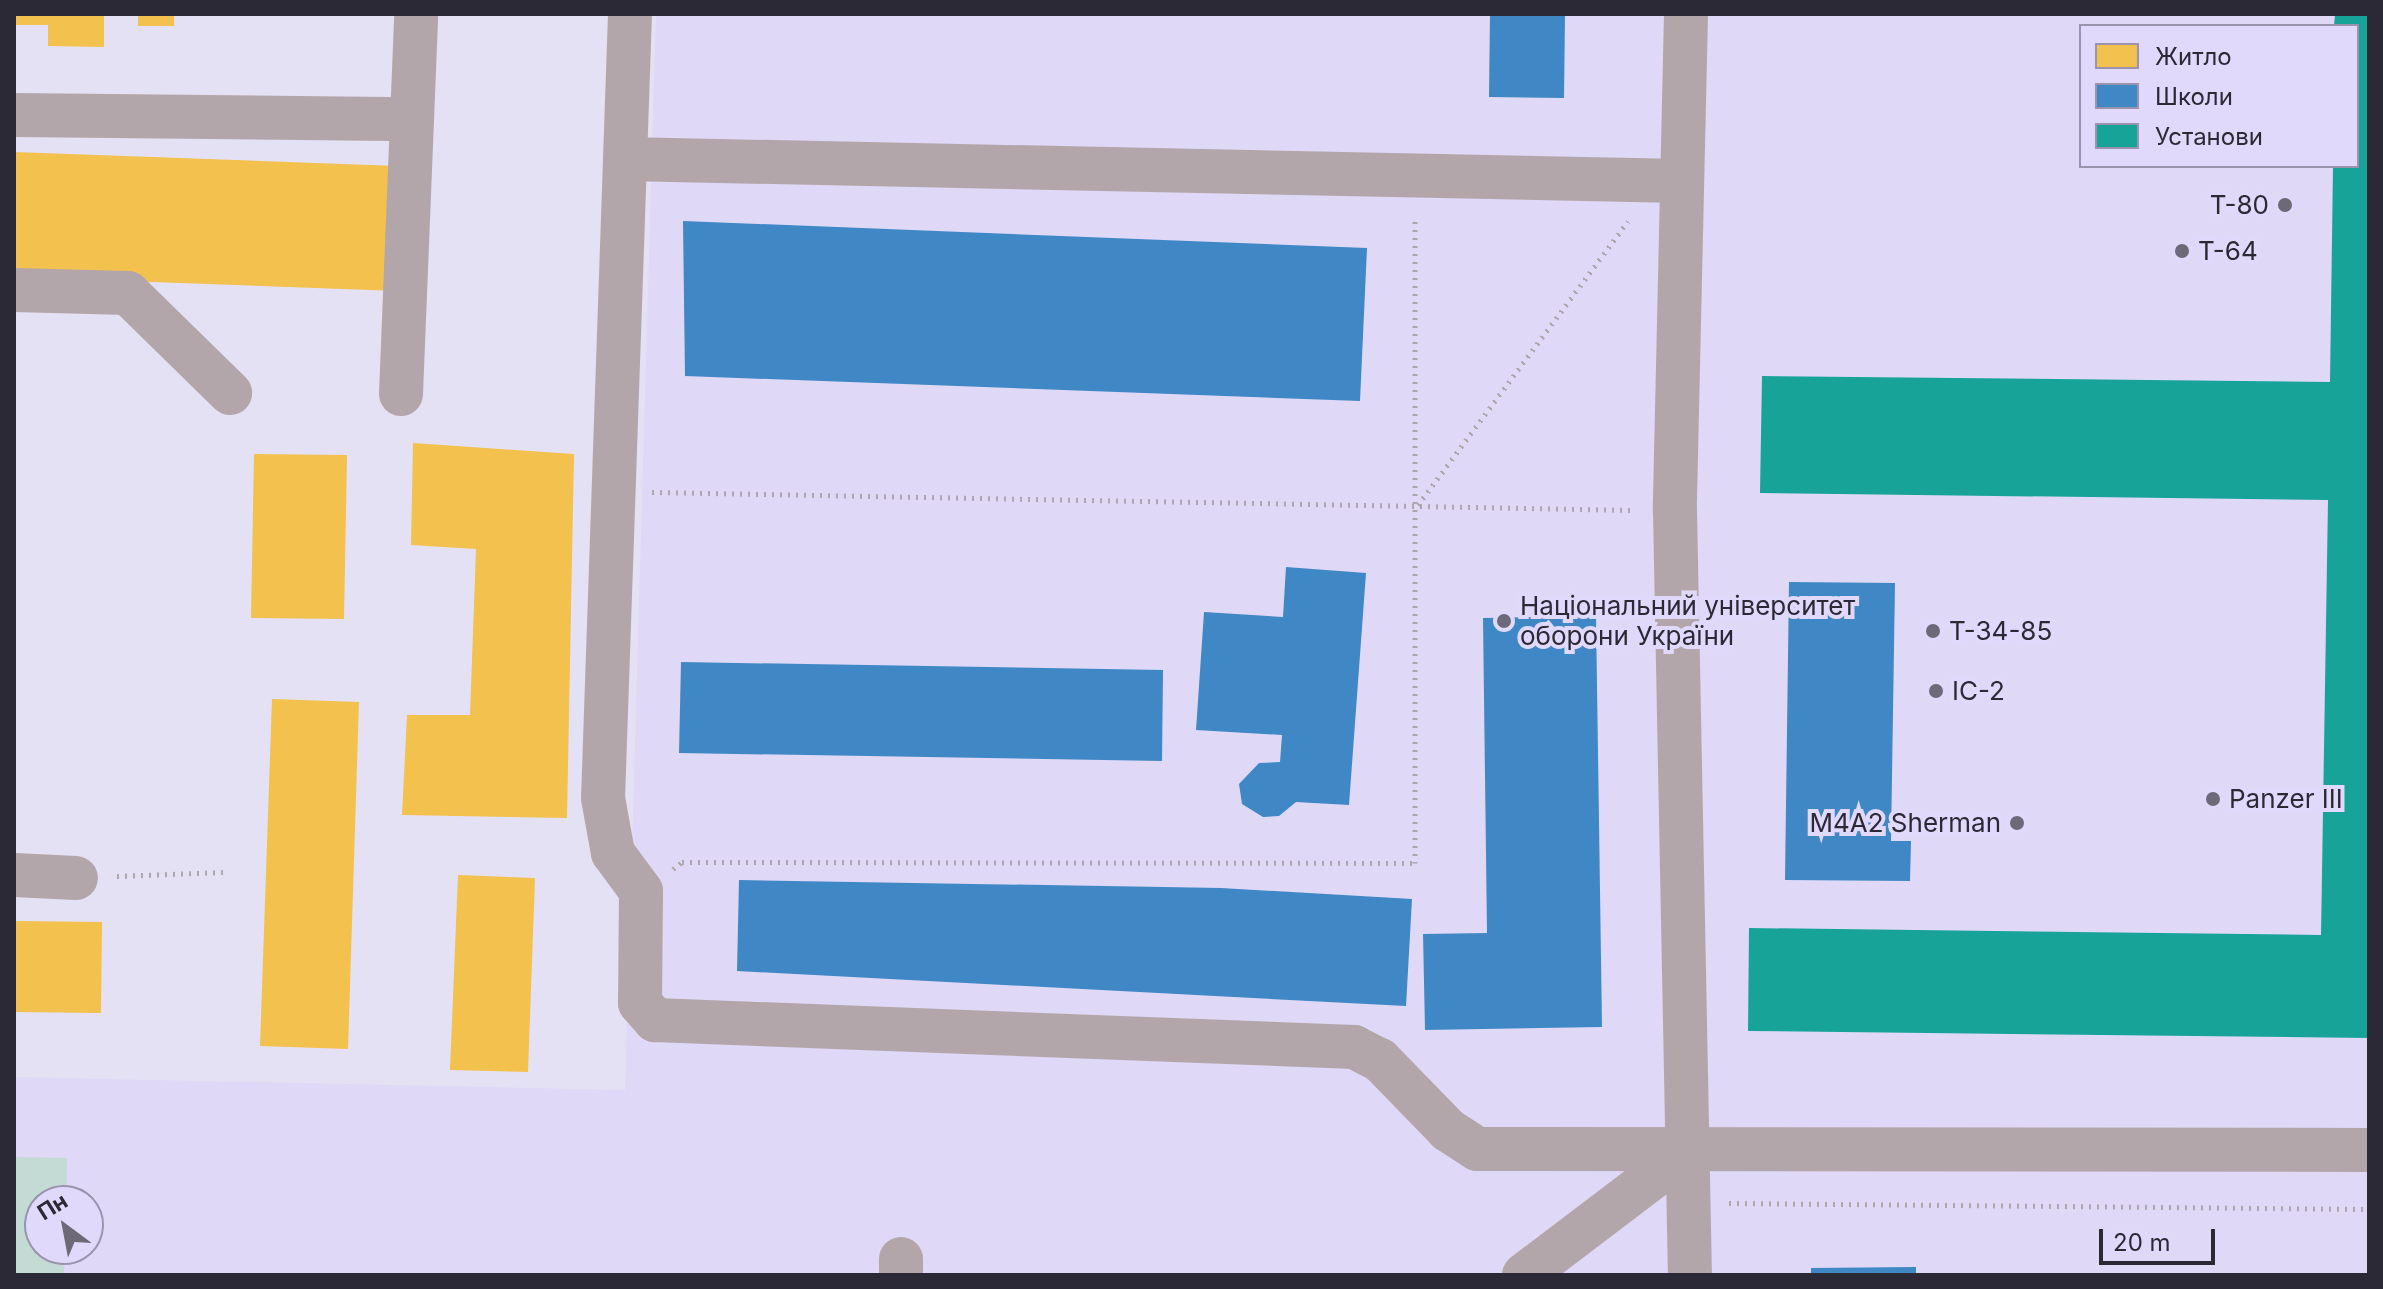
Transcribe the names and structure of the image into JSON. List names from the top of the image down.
{
  "places": [
    "Т-80",
    "Т-64",
    "Національний університет оборони України",
    "Т-34-85",
    "ІС-2",
    "Panzer III",
    "M4A2 Sherman"
  ],
  "legend": ["Житло", "Школи", "Установи"],
  "scale_bar": "20 m",
  "north": "top left"
}
